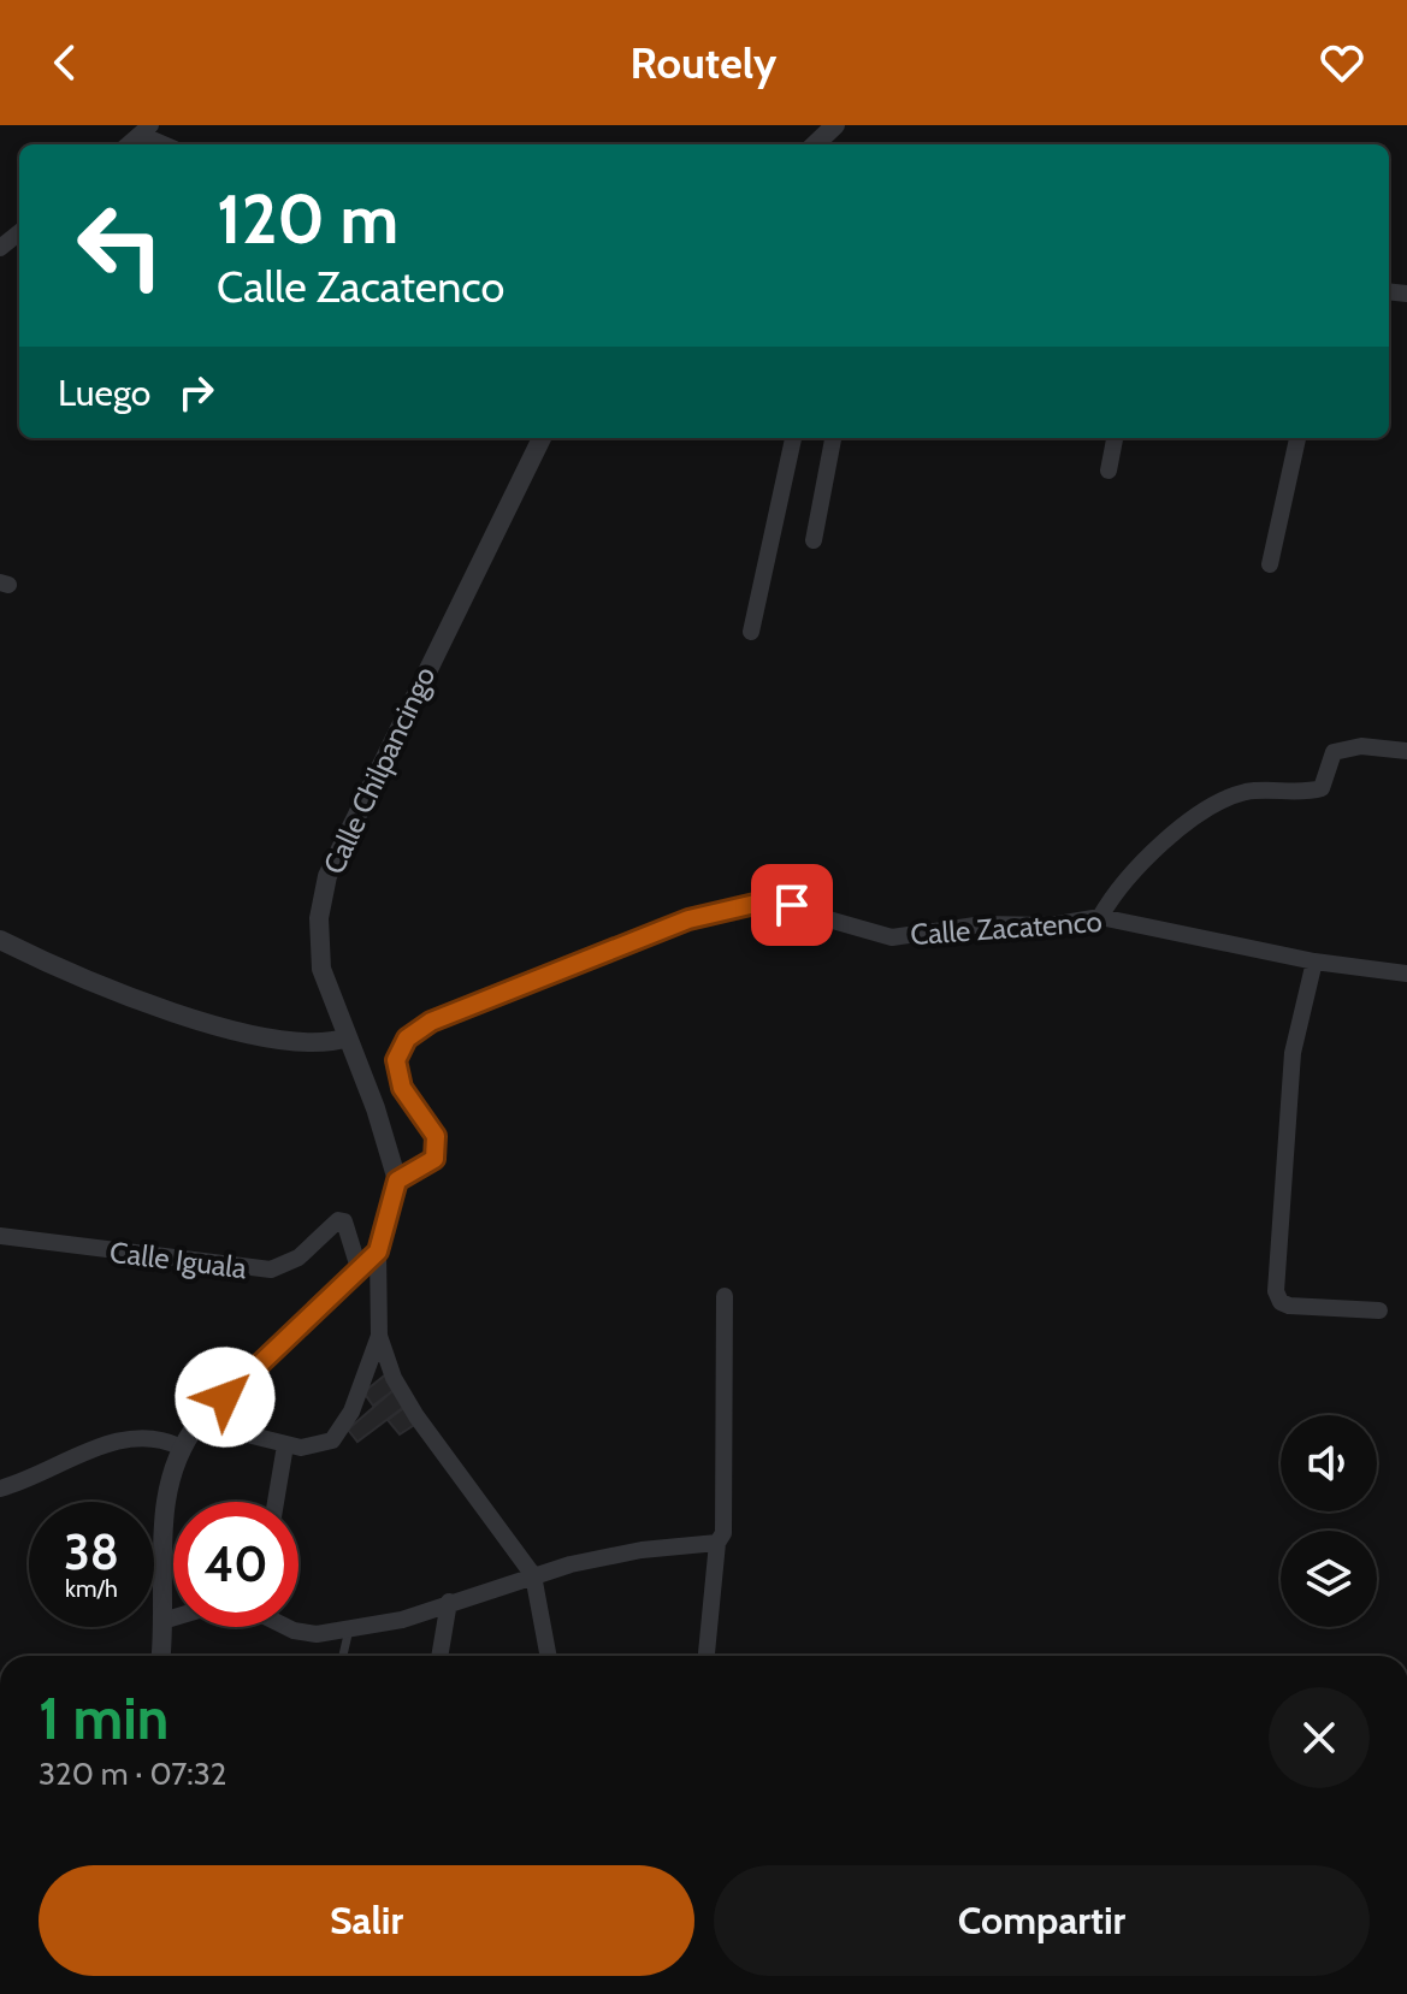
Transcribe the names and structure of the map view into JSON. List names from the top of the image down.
{
  "streets": {
    "street": ["Calle Chilpancingo", "Calle Zacatenco", "Calle Iguala"]
  },
  "crossings": [
    ["Calle Chilpancingo", "Calle Zacatenco"]
  ],
  "page": {
    "header": "Routely",
    "turn": ["120 m", "Calle Zacatenco"],
    "then": "Luego",
    "speed": "38 km/h",
    "limit": "40",
    "heading": ["1 min", "320 m · 07:32"],
    "buttons": ["Salir", "Compartir"]
  }
}
